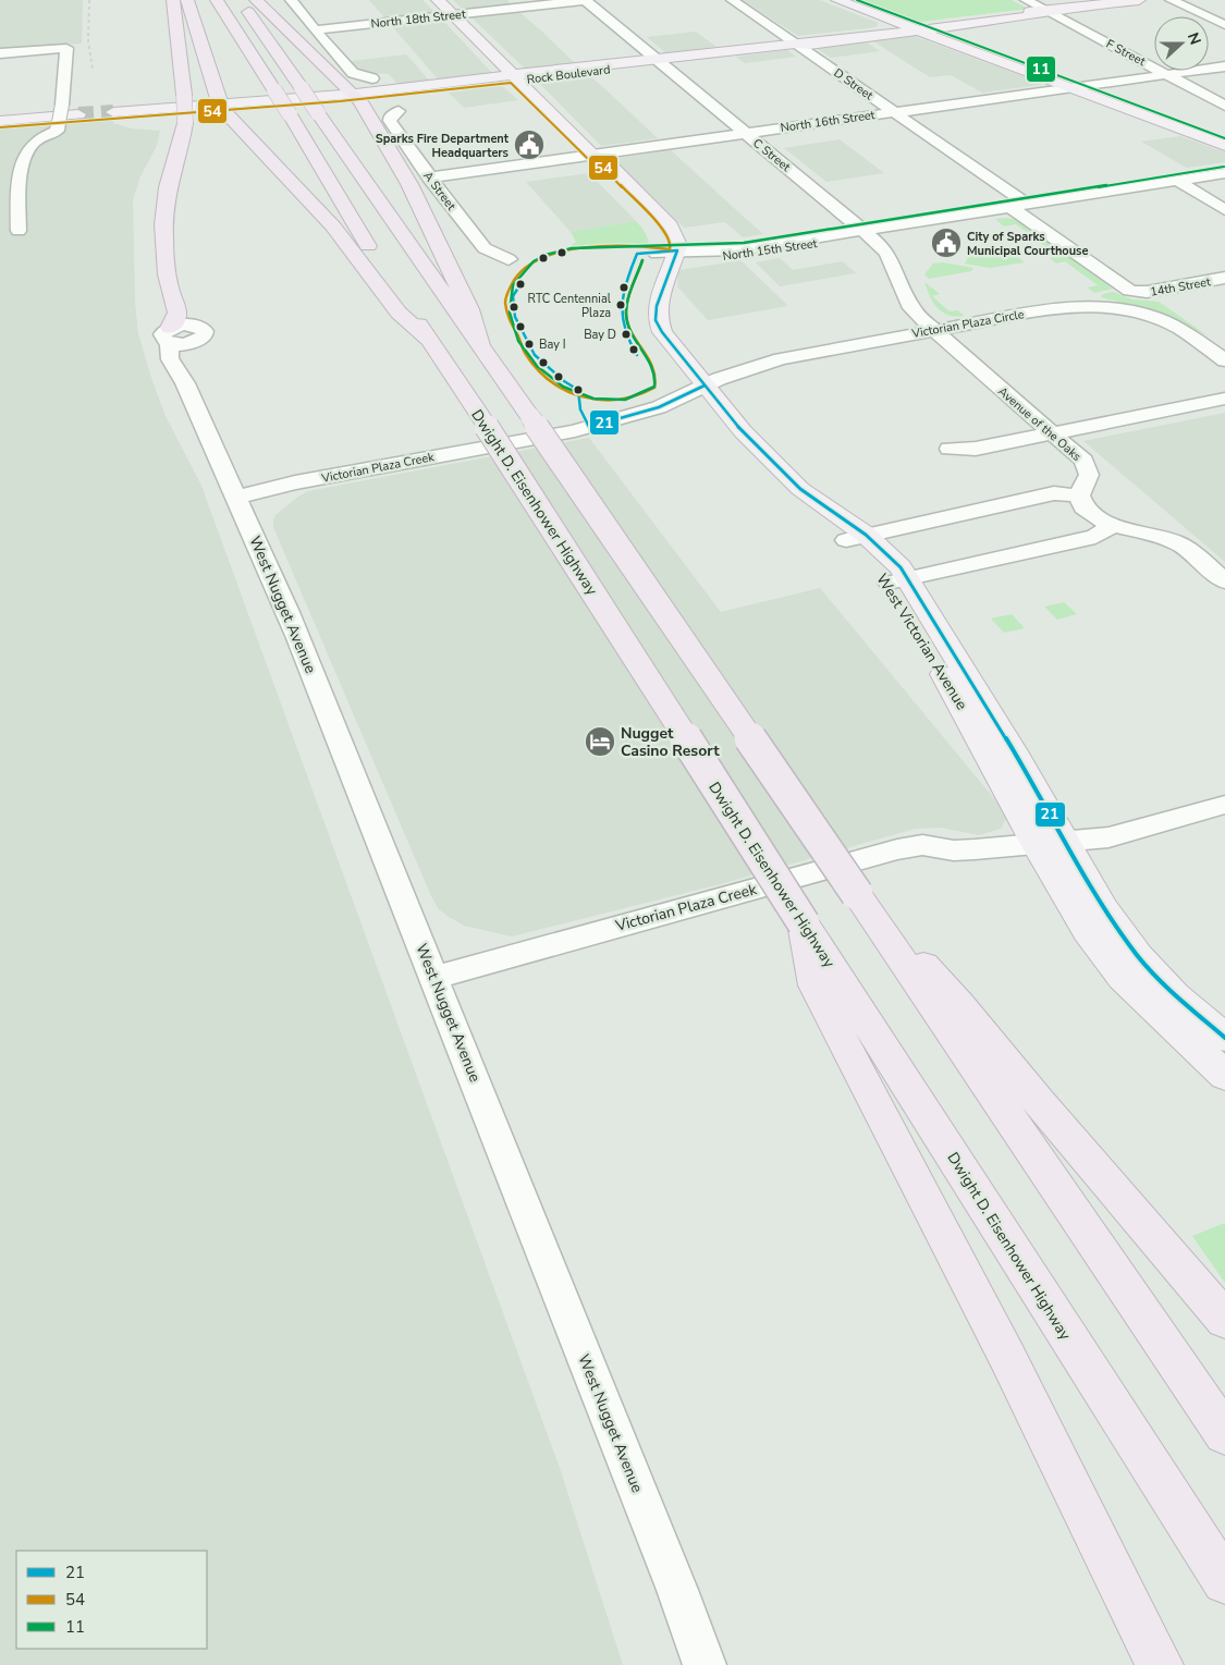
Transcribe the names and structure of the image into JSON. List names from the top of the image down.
{
  "streets": {
    "highway": ["Dwight D. Eisenhower Highway"],
    "main road": ["Rock Boulevard", "West Victorian Avenue"],
    "street": [
      "North 18th Street",
      "F Street",
      "D Street",
      "North 16th Street",
      "C Street",
      "A Street",
      "North 15th Street",
      "14th Street",
      "Victorian Plaza Circle",
      "Avenue of the Oaks",
      "Victorian Plaza Creek",
      "West Nugget Avenue"
    ]
  },
  "crossings": [
    ["North 18th Street", "C Street"],
    ["North 18th Street", "West Victorian Avenue"],
    ["F Street", "Rock Boulevard"],
    ["F Street", "North 16th Street"],
    ["Rock Boulevard", "D Street"],
    ["Rock Boulevard", "C Street"],
    ["Rock Boulevard", "West Victorian Avenue"],
    ["D Street", "North 16th Street"],
    ["D Street", "North 15th Street"],
    ["North 16th Street", "C Street"],
    ["North 16th Street", "A Street"],
    ["North 16th Street", "West Victorian Avenue"],
    ["C Street", "North 15th Street"],
    ["C Street", "Victorian Plaza Circle"],
    ["C Street", "Avenue of the Oaks"],
    ["North 15th Street", "14th Street"],
    ["North 15th Street", "West Victorian Avenue"],
    ["Victorian Plaza Circle", "Avenue of the Oaks"],
    ["Victorian Plaza Circle", "Victorian Plaza Creek"],
    ["Victorian Plaza Circle", "West Victorian Avenue"],
    ["Victorian Plaza Creek", "West Nugget Avenue"],
    ["Victorian Plaza Creek", "West Victorian Avenue"]
  ],
  "places": {
    "public building": ["Sparks Fire Department Headquarters", "City of Sparks Municipal Courthouse"],
    "other": ["RTC Centennial Plaza", "Bay D", "Bay I"],
    "hotel": ["Nugget Casino Resort"]
  },
  "lines": ["transit line 11", "transit line 54", "transit line 21"],
  "legend": ["21", "54", "11"],
  "north": "right"
}
